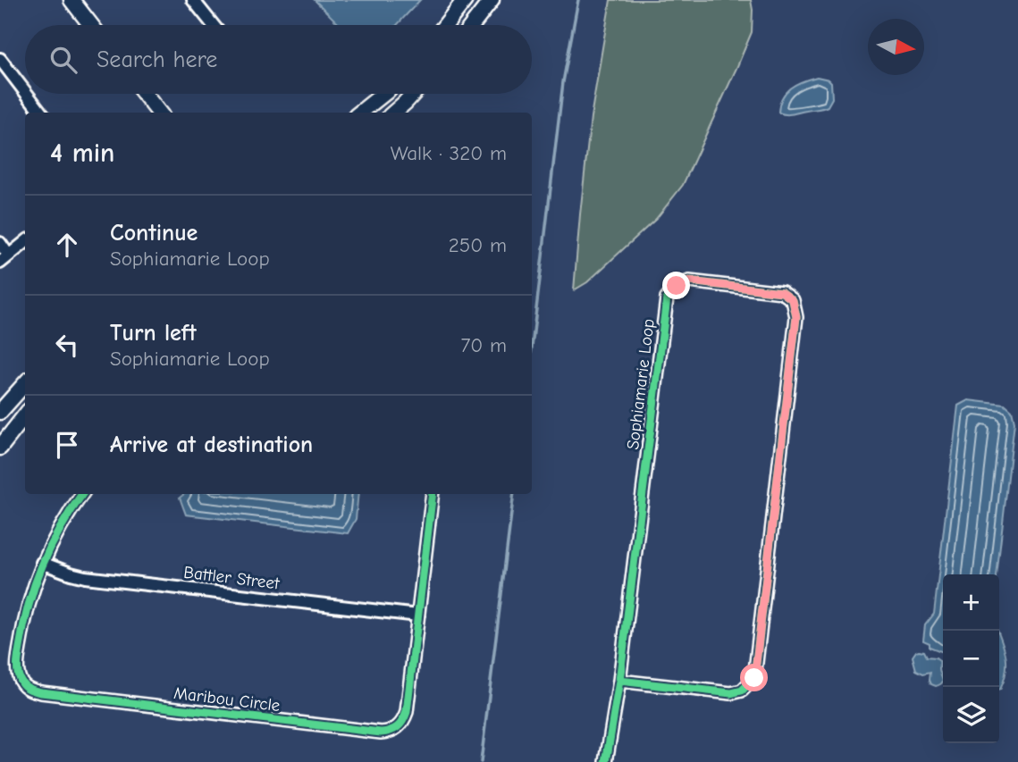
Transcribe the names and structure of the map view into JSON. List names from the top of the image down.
{
  "streets": {
    "street": ["Sophiamarie Loop", "Battler Street", "Maribou Circle"]
  },
  "crossings": [
    ["Battler Street", "Maribou Circle"]
  ],
  "north": "right",
  "page": {
    "search": "Search here",
    "heading": ["4 min", "Walk · 320 m"],
    "list": [
      ["Continue", "Sophiamarie Loop", "250 m"],
      ["Turn left", "Sophiamarie Loop", "70 m"],
      "Arrive at destination"
    ],
    "map_buttons": ["+", "−"]
  }
}
